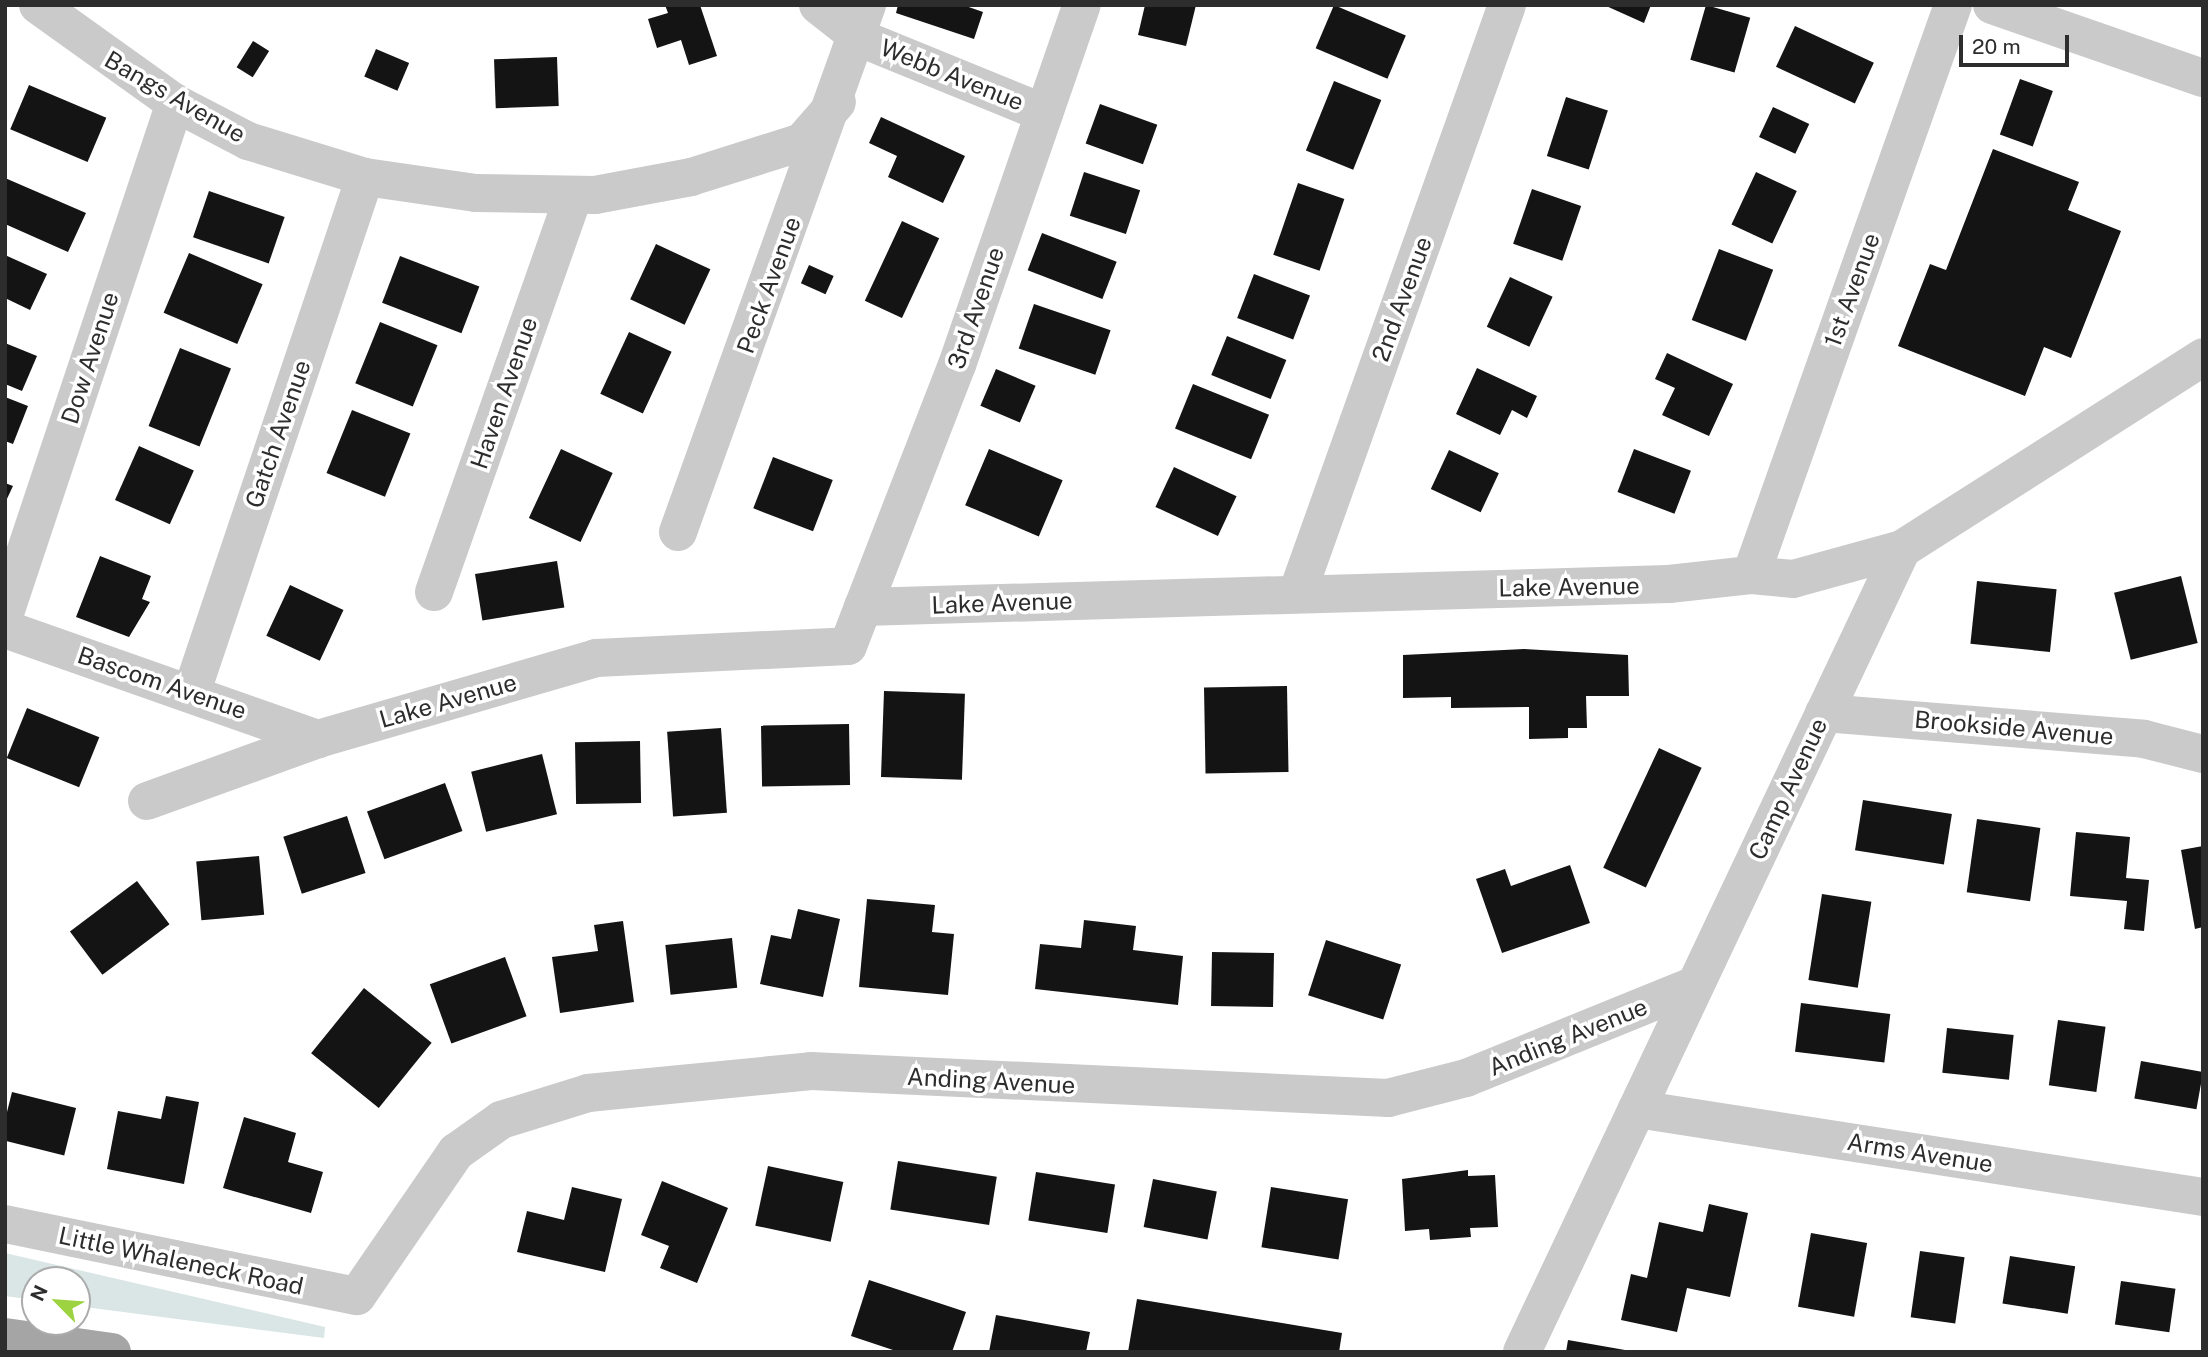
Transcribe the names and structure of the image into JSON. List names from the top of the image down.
{
  "streets": {
    "street": [
      "Webb Avenue",
      "Bangs Avenue",
      "Peck Avenue",
      "1st Avenue",
      "2nd Avenue",
      "3rd Avenue",
      "Dow Avenue",
      "Haven Avenue",
      "Gatch Avenue",
      "Lake Avenue",
      "Bascom Avenue",
      "Brookside Avenue",
      "Camp Avenue",
      "Anding Avenue",
      "Arms Avenue",
      "Little Whaleneck Road"
    ]
  },
  "crossings": [
    ["Webb Avenue", "Peck Avenue"],
    ["Webb Avenue", "3rd Avenue"],
    ["Bangs Avenue", "Peck Avenue"],
    ["Bangs Avenue", "Dow Avenue"],
    ["Bangs Avenue", "Haven Avenue"],
    ["Bangs Avenue", "Gatch Avenue"],
    ["1st Avenue", "Lake Avenue"],
    ["2nd Avenue", "Lake Avenue"],
    ["3rd Avenue", "Lake Avenue"],
    ["Gatch Avenue", "Bascom Avenue"],
    ["Lake Avenue", "Bascom Avenue"],
    ["Lake Avenue", "Camp Avenue"],
    ["Brookside Avenue", "Camp Avenue"],
    ["Camp Avenue", "Anding Avenue"],
    ["Camp Avenue", "Arms Avenue"],
    ["Anding Avenue", "Little Whaleneck Road"]
  ],
  "scale_bar": "20 m",
  "north": "top left"
}
